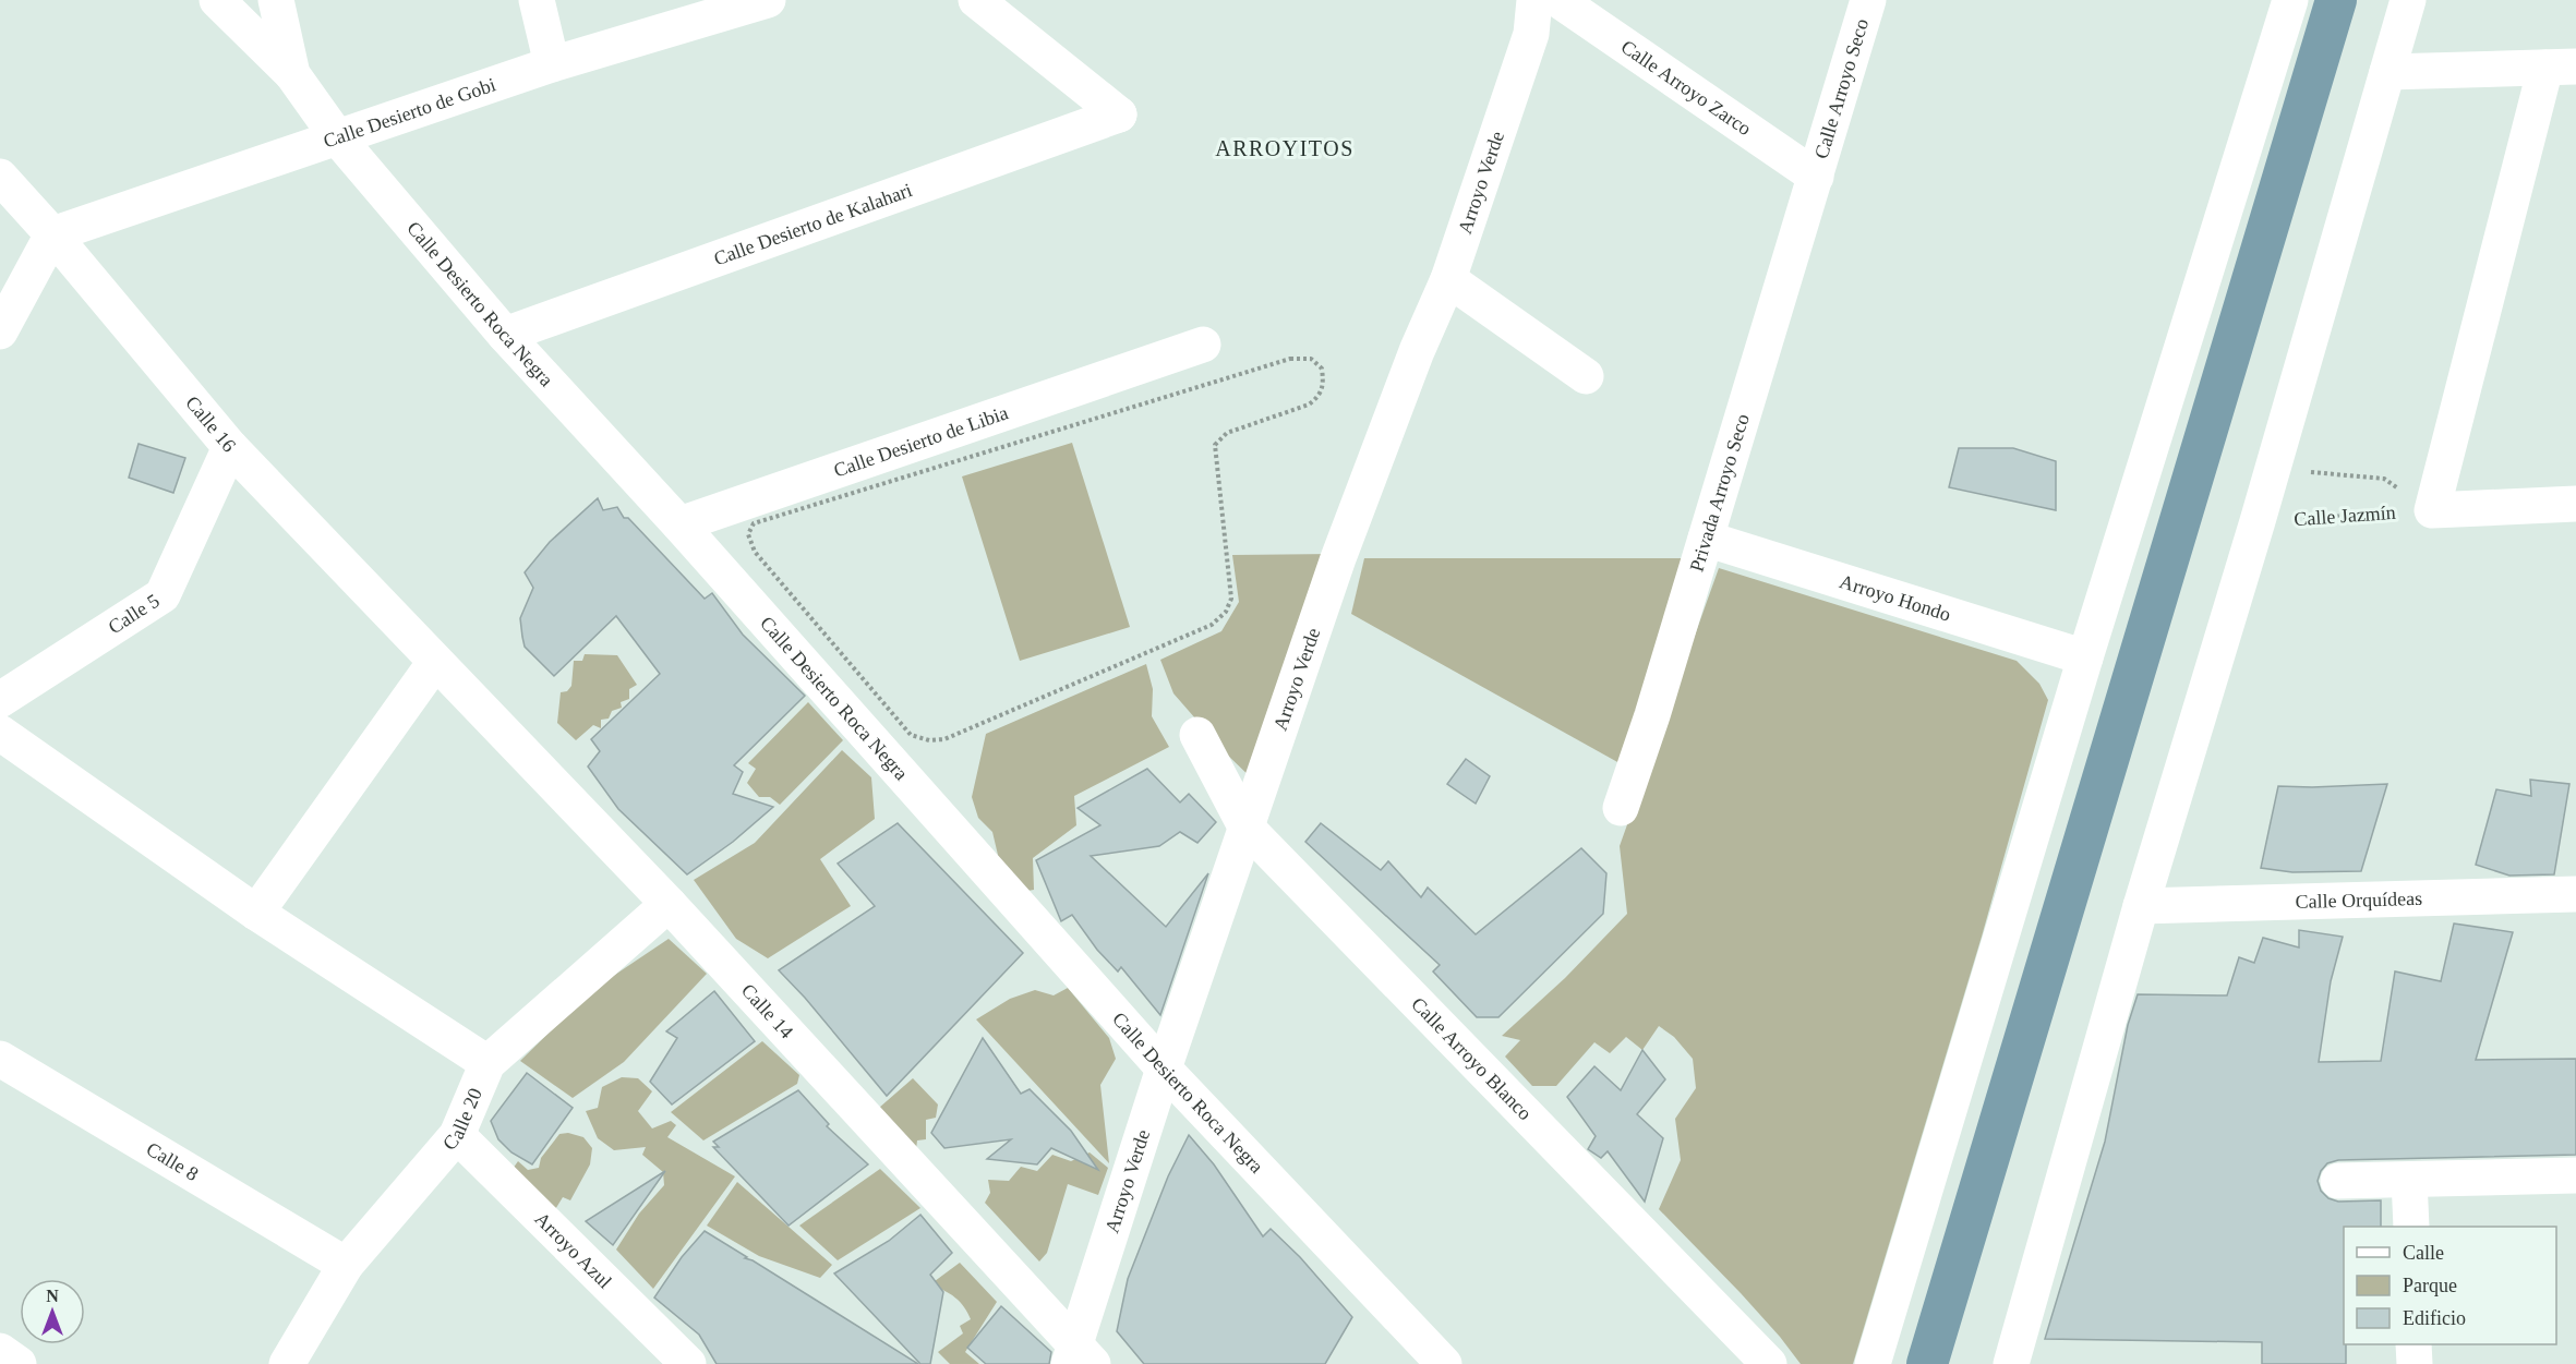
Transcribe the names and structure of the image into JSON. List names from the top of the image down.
{
  "streets": {
    "street": [
      "Calle Arroyo Zarco",
      "Calle Arroyo Seco",
      "Calle Desierto de Gobi",
      "Arroyo Verde",
      "Calle Desierto de Kalahari",
      "Calle Desierto Roca Negra",
      "Calle 16",
      "Calle Desierto de Libia",
      "Privada Arroyo Seco",
      "Arroyo Hondo",
      "Calle 5",
      "Calle Orquídeas",
      "Calle 14",
      "Calle Arroyo Blanco",
      "Calle 20",
      "Calle 8",
      "Arroyo Azul"
    ],
    "path": ["Calle Jazmín"]
  },
  "crossings": [
    ["Calle Arroyo Zarco", "Calle Arroyo Seco"],
    ["Calle Arroyo Zarco", "Privada Arroyo Seco"],
    ["Calle Arroyo Seco", "Privada Arroyo Seco"],
    ["Calle Desierto de Gobi", "Calle Desierto Roca Negra"],
    ["Calle Desierto de Gobi", "Calle 16"],
    ["Arroyo Verde", "Calle Desierto Roca Negra"],
    ["Arroyo Verde", "Calle 14"],
    ["Arroyo Verde", "Calle Arroyo Blanco"],
    ["Calle Desierto de Kalahari", "Calle Desierto Roca Negra"],
    ["Calle Desierto Roca Negra", "Calle Desierto de Libia"],
    ["Calle 16", "Calle 5"],
    ["Calle 16", "Calle 14"],
    ["Privada Arroyo Seco", "Arroyo Hondo"],
    ["Calle 14", "Calle 20"],
    ["Calle 20", "Calle 8"],
    ["Calle 20", "Arroyo Azul"]
  ],
  "districts": ["ARROYITOS"],
  "legend": ["Calle", "Parque", "Edificio"],
  "north": "top"
}
